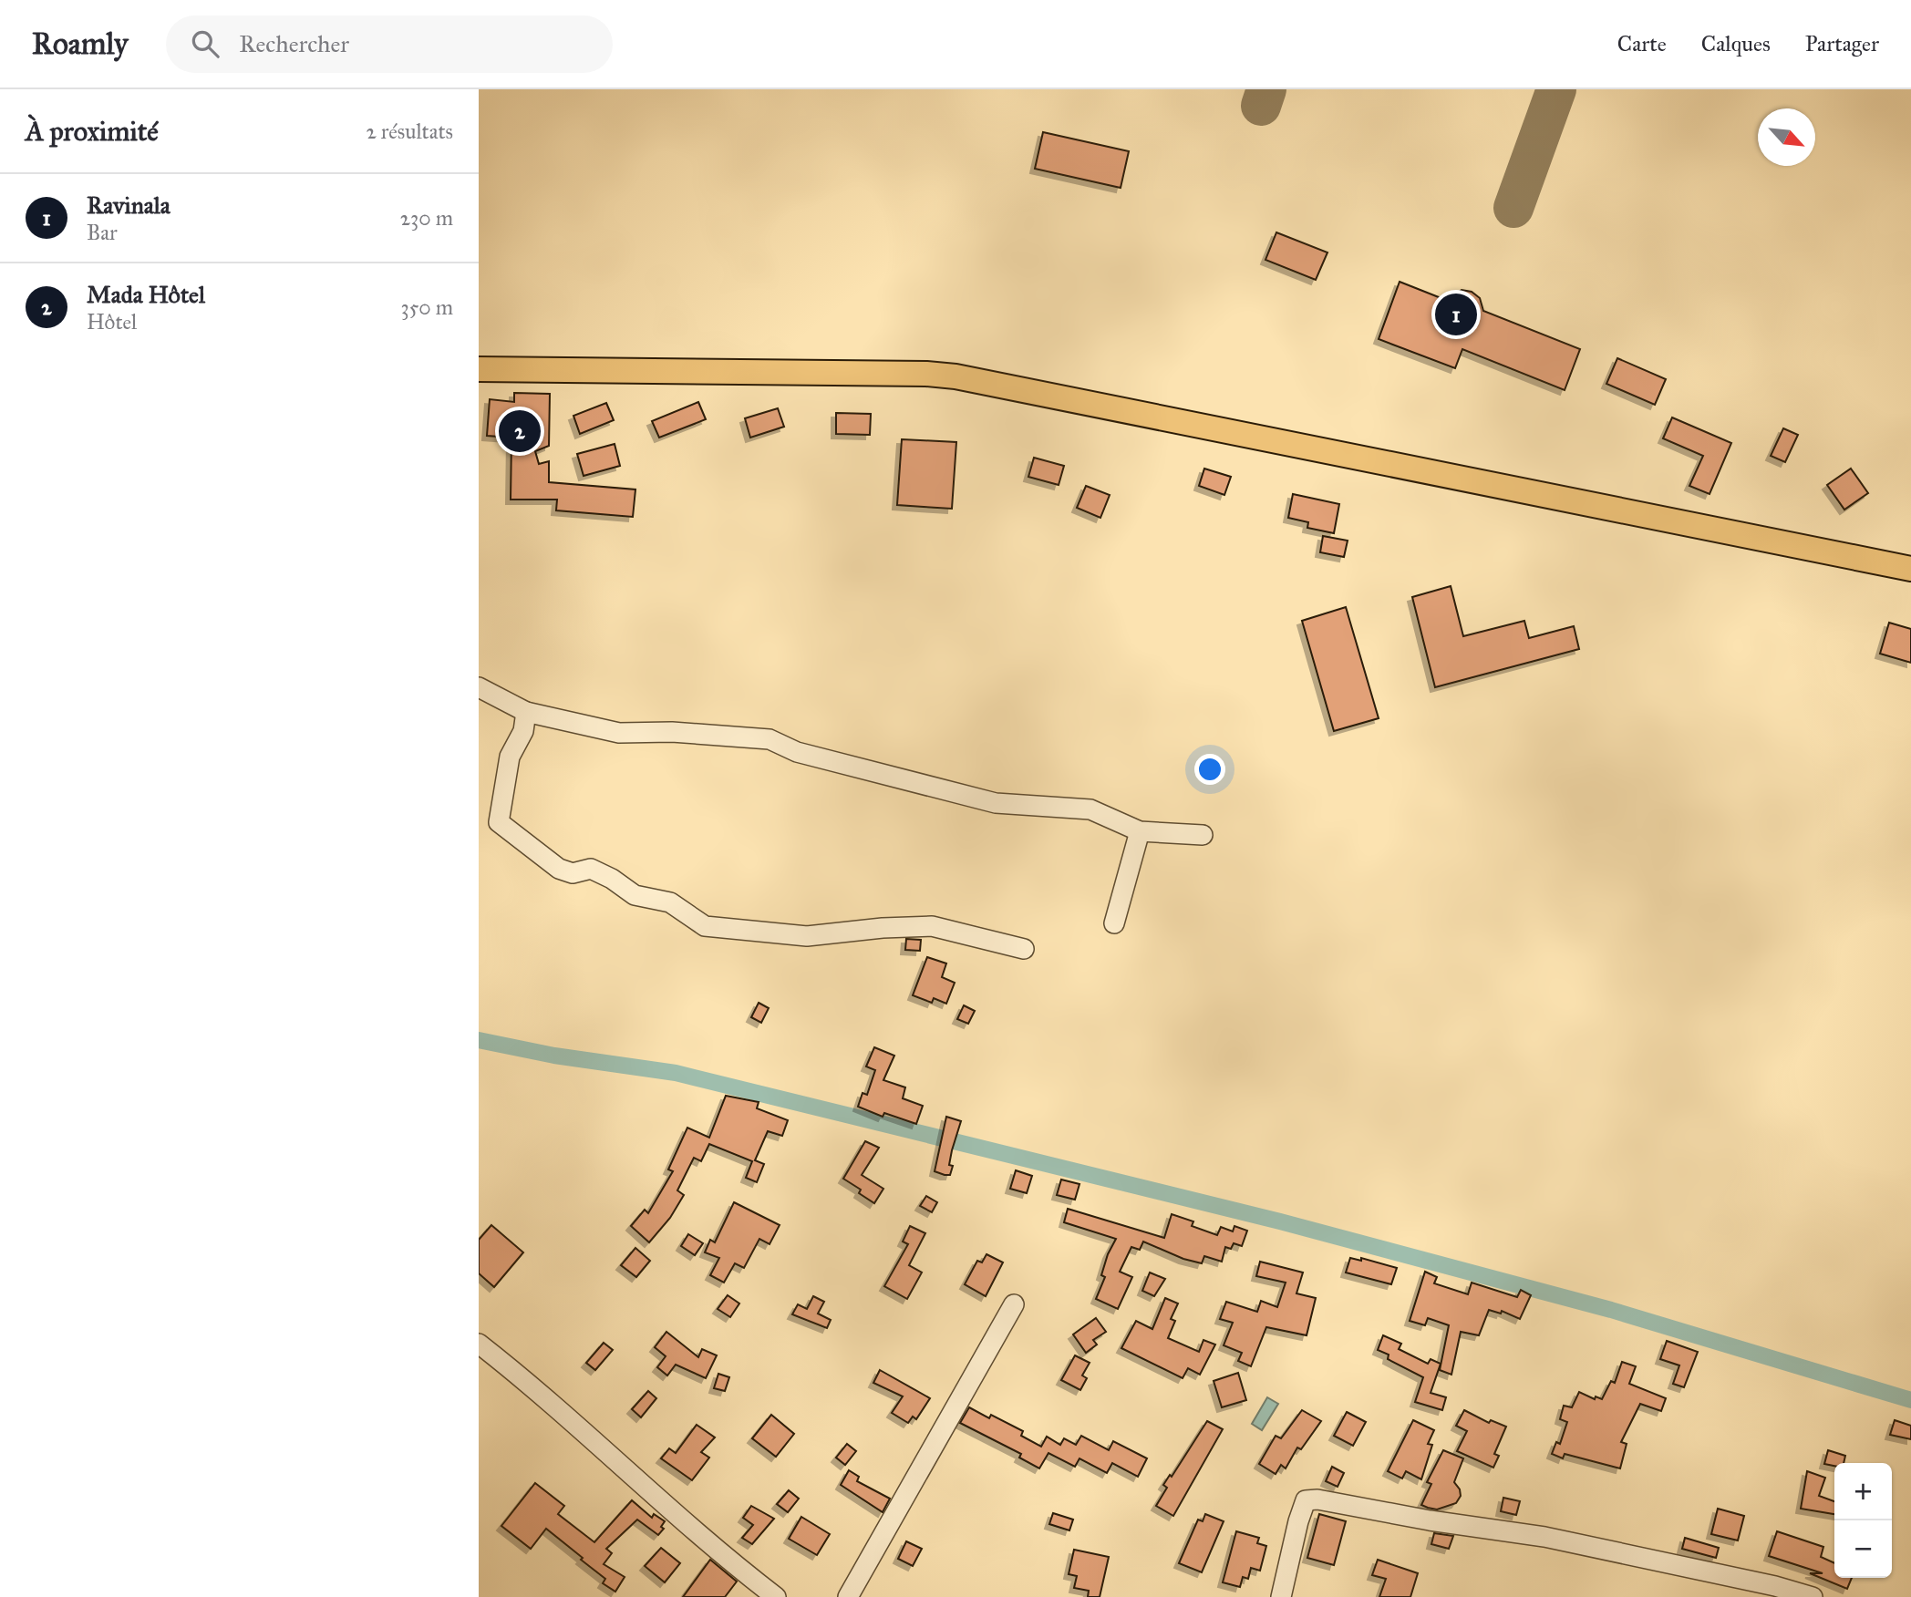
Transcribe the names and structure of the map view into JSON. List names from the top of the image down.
{
  "north": "bottom right",
  "page": {
    "header": "Roamly",
    "search": "Rechercher",
    "nav": ["Carte", "Calques", "Partager"],
    "heading": ["À proximité", "2 résultats"],
    "list": [
      {
        "mark": "1",
        "name": "Ravinala",
        "note": "Bar",
        "value": "230 m"
      },
      {
        "mark": "2",
        "name": "Mada Hôtel",
        "note": "Hôtel",
        "value": "350 m"
      }
    ],
    "pins": ["1", "2"],
    "map_buttons": ["+", "−"]
  }
}
